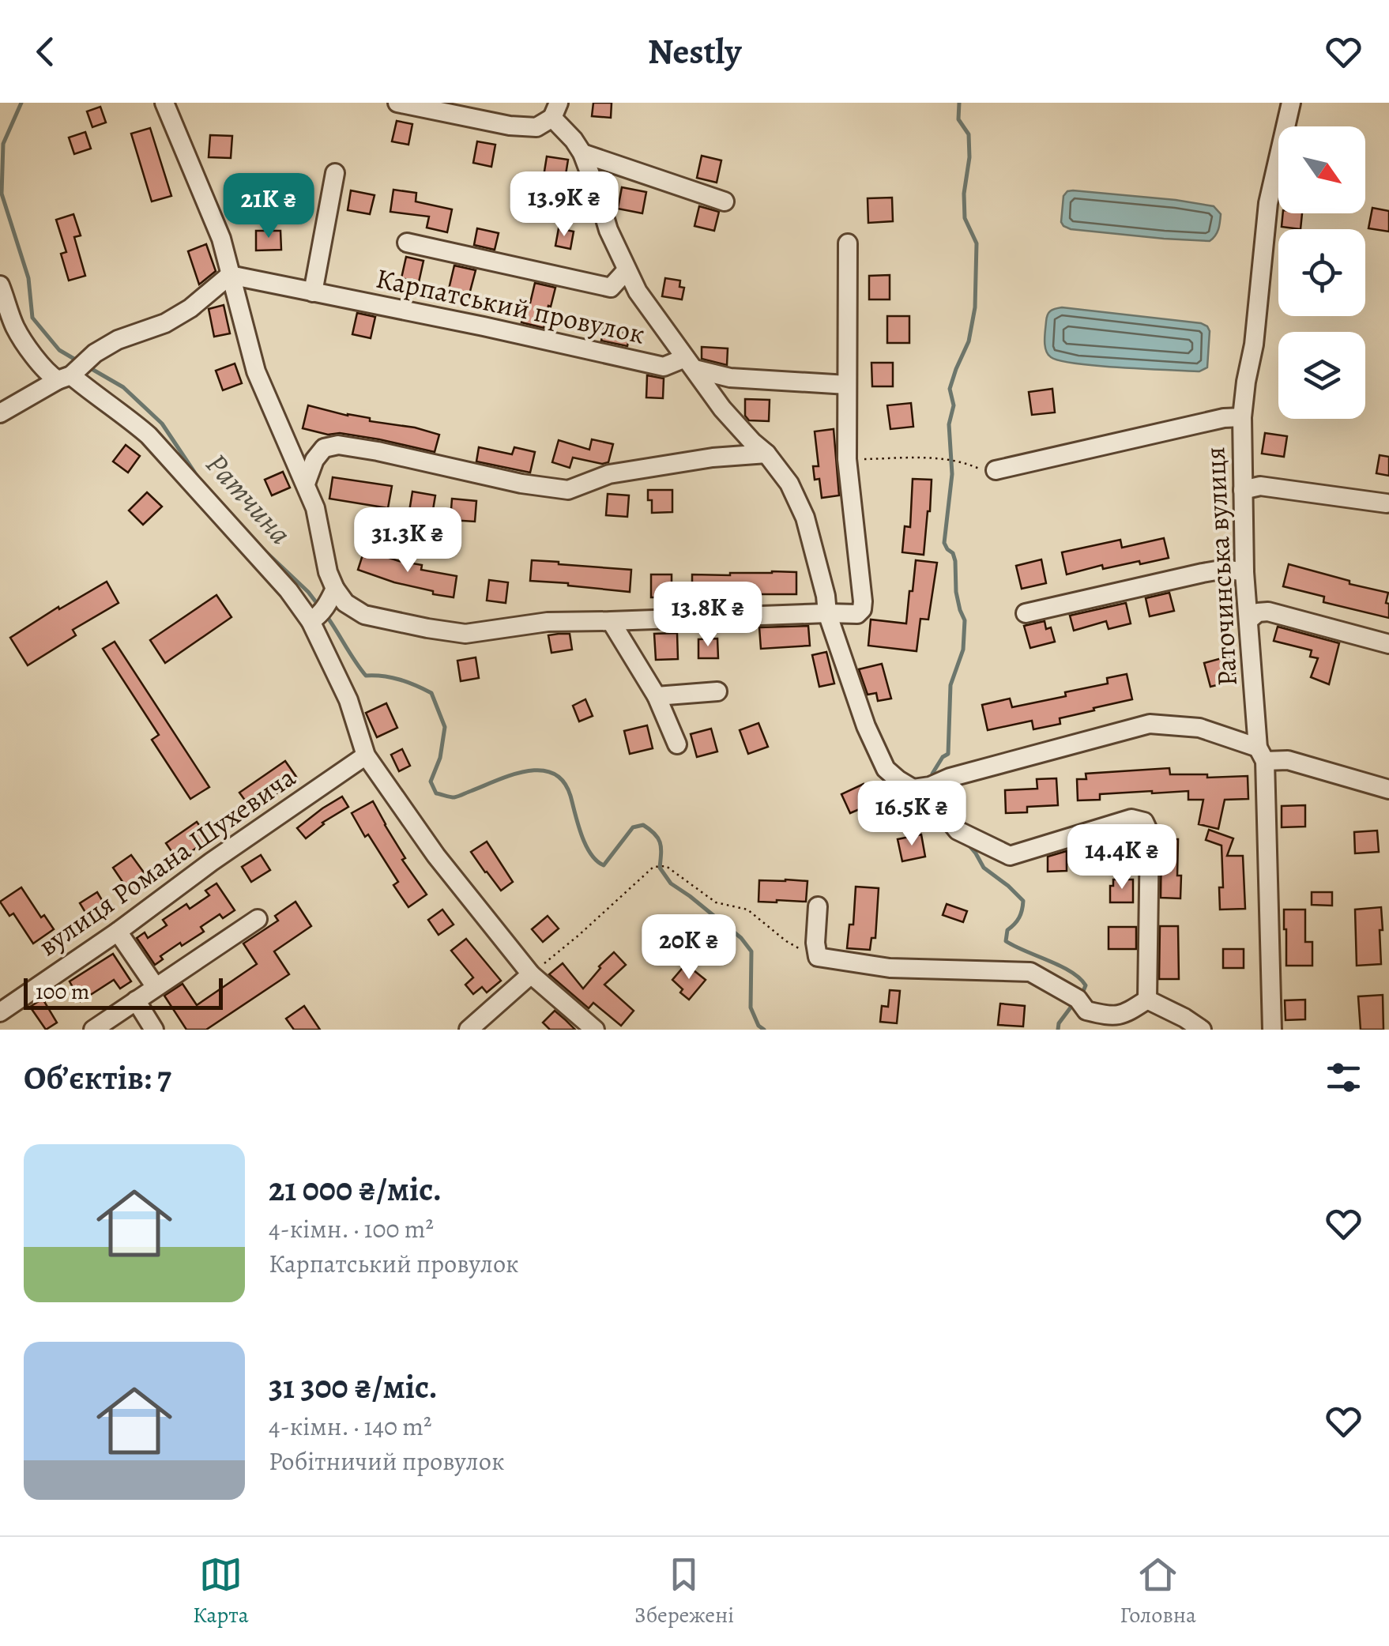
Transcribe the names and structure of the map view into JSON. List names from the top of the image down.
{
  "streets": {
    "street": ["Карпатський провулок", "Раточинська вулиця", "вулиця Романа Шухевича"]
  },
  "water": ["Ратчина"],
  "scale_bar": "100 m",
  "north": "bottom right",
  "page": {
    "header": "Nestly",
    "price": [
      "13.9K ₴",
      "21K ₴",
      "31.3K ₴",
      "13.8K ₴",
      "16.5K ₴",
      "14.4K ₴",
      "20K ₴"
    ],
    "scale": "100 m",
    "heading": "Об’єктів: 7",
    "list": [
      {
        "name": "21 000 ₴/міс.",
        "note": "4-кімн. · 100 m² · Карпатський провулок"
      },
      {
        "name": "31 300 ₴/міс.",
        "note": "4-кімн. · 140 m² · Робітничий провулок"
      }
    ],
    "tabs": ["Карта", "Збережені", "Головна"]
  }
}
